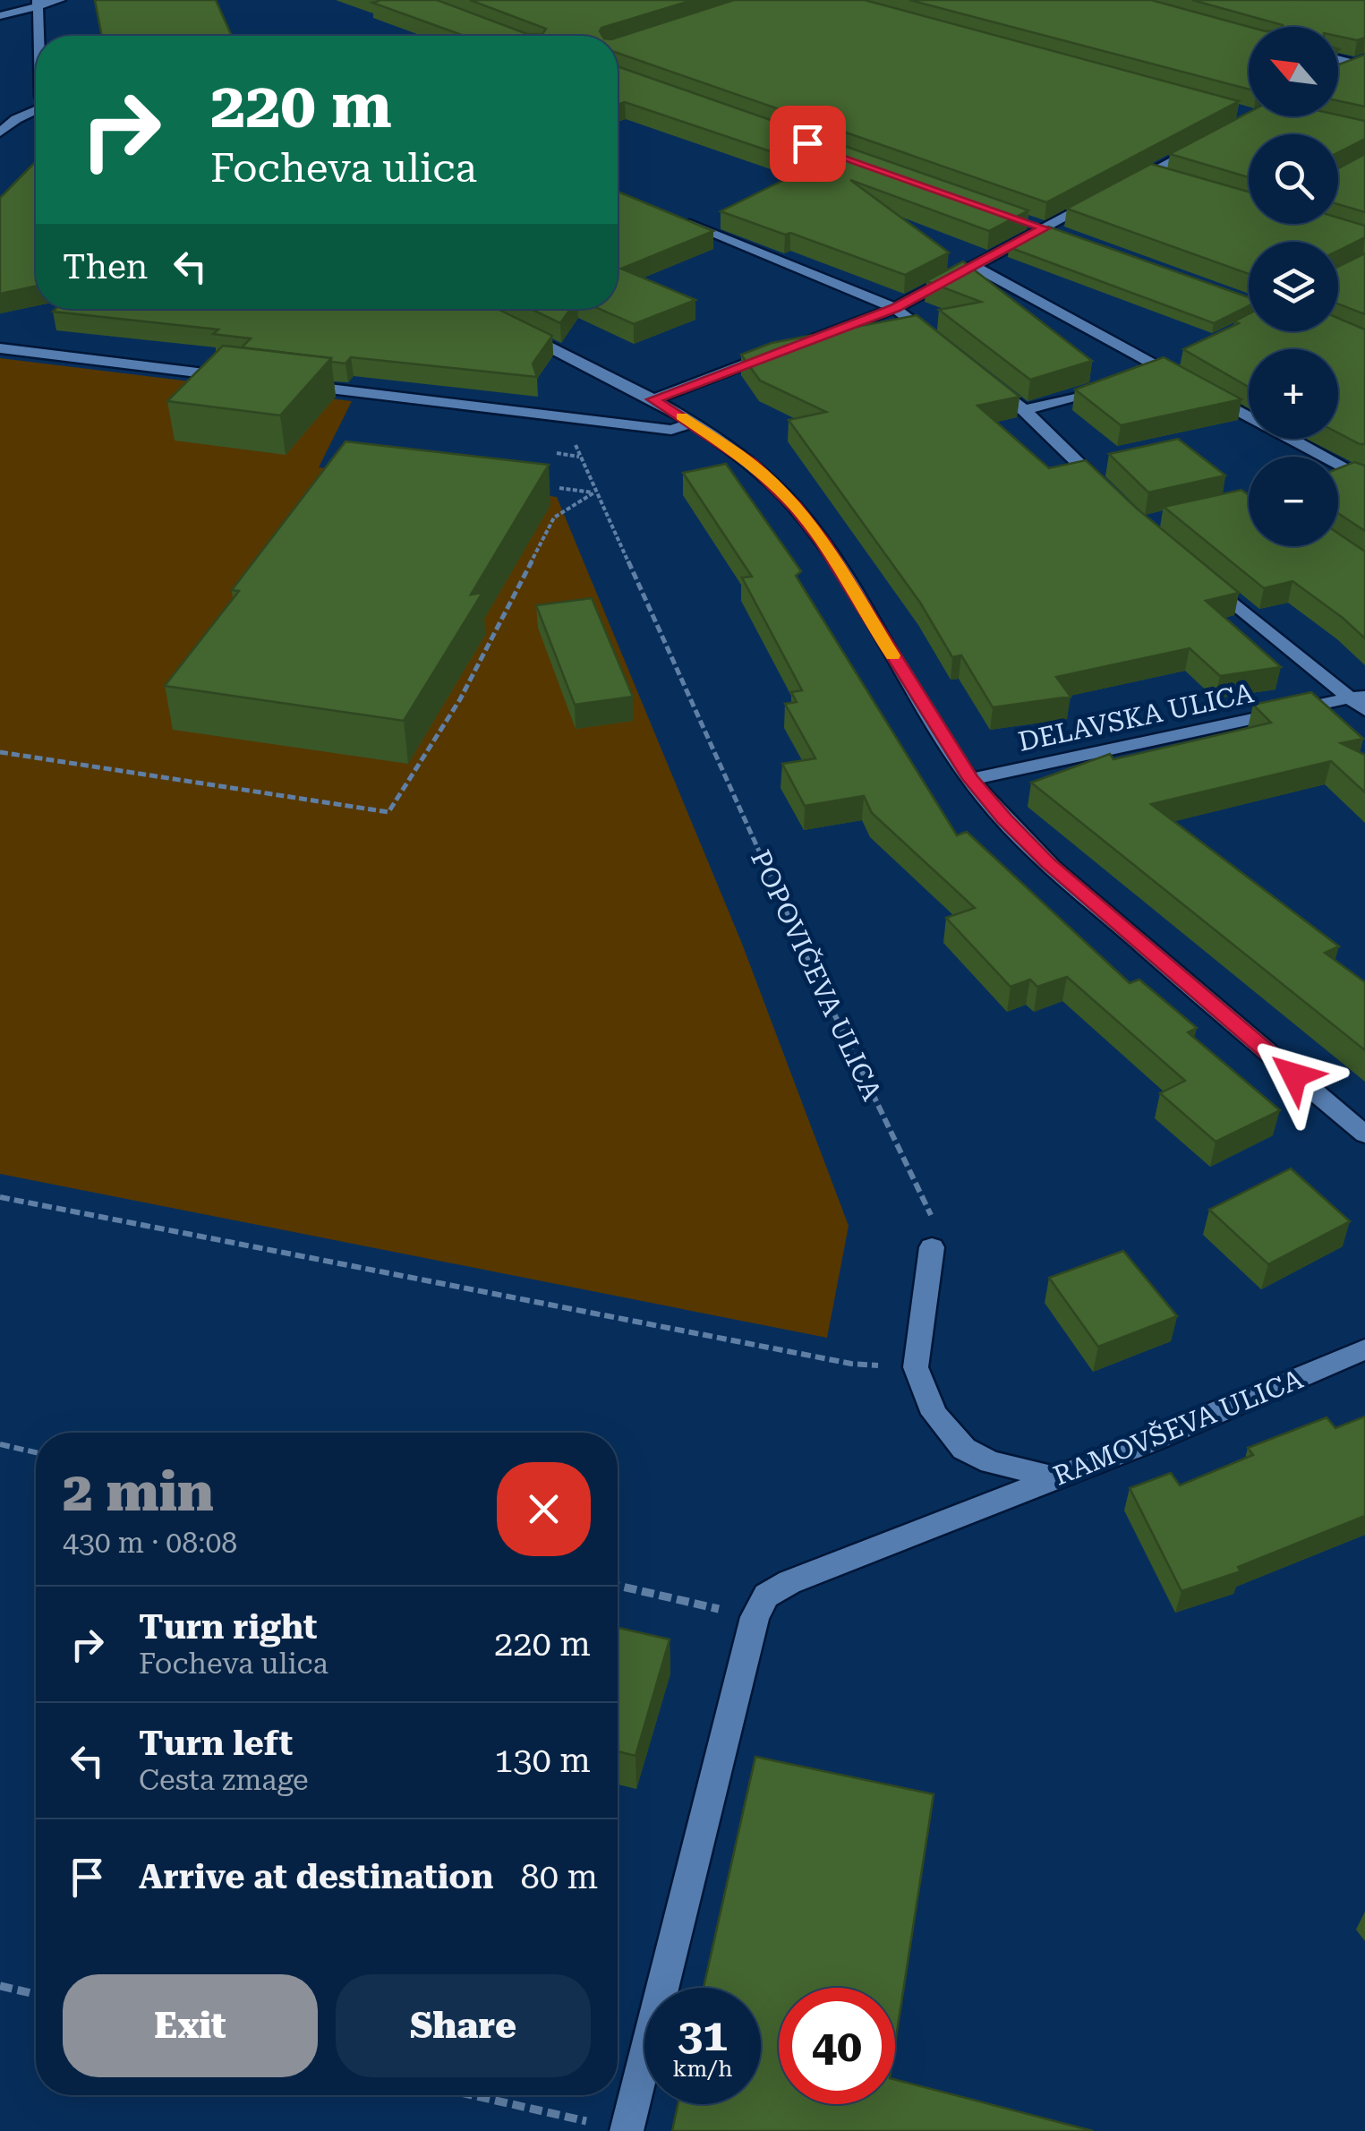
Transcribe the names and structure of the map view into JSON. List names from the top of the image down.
{
  "streets": {
    "street": ["DELAVSKA ULICA", "RAMOVŠEVA ULICA"],
    "path": ["POPOVIČEVA ULICA"]
  },
  "north": "top left",
  "page": {
    "map_buttons": ["+", "−"],
    "turn": ["220 m", "Focheva ulica"],
    "then": "Then",
    "heading": ["2 min", "430 m · 08:08"],
    "list": [
      {
        "name": "Turn right",
        "note": "Focheva ulica",
        "value": "220 m"
      },
      {
        "name": "Turn left",
        "note": "Cesta zmage",
        "value": "130 m"
      },
      {
        "name": "Arrive at destination",
        "value": "80 m"
      }
    ],
    "buttons": ["Exit", "Share"],
    "speed": "31 km/h",
    "limit": "40"
  }
}
